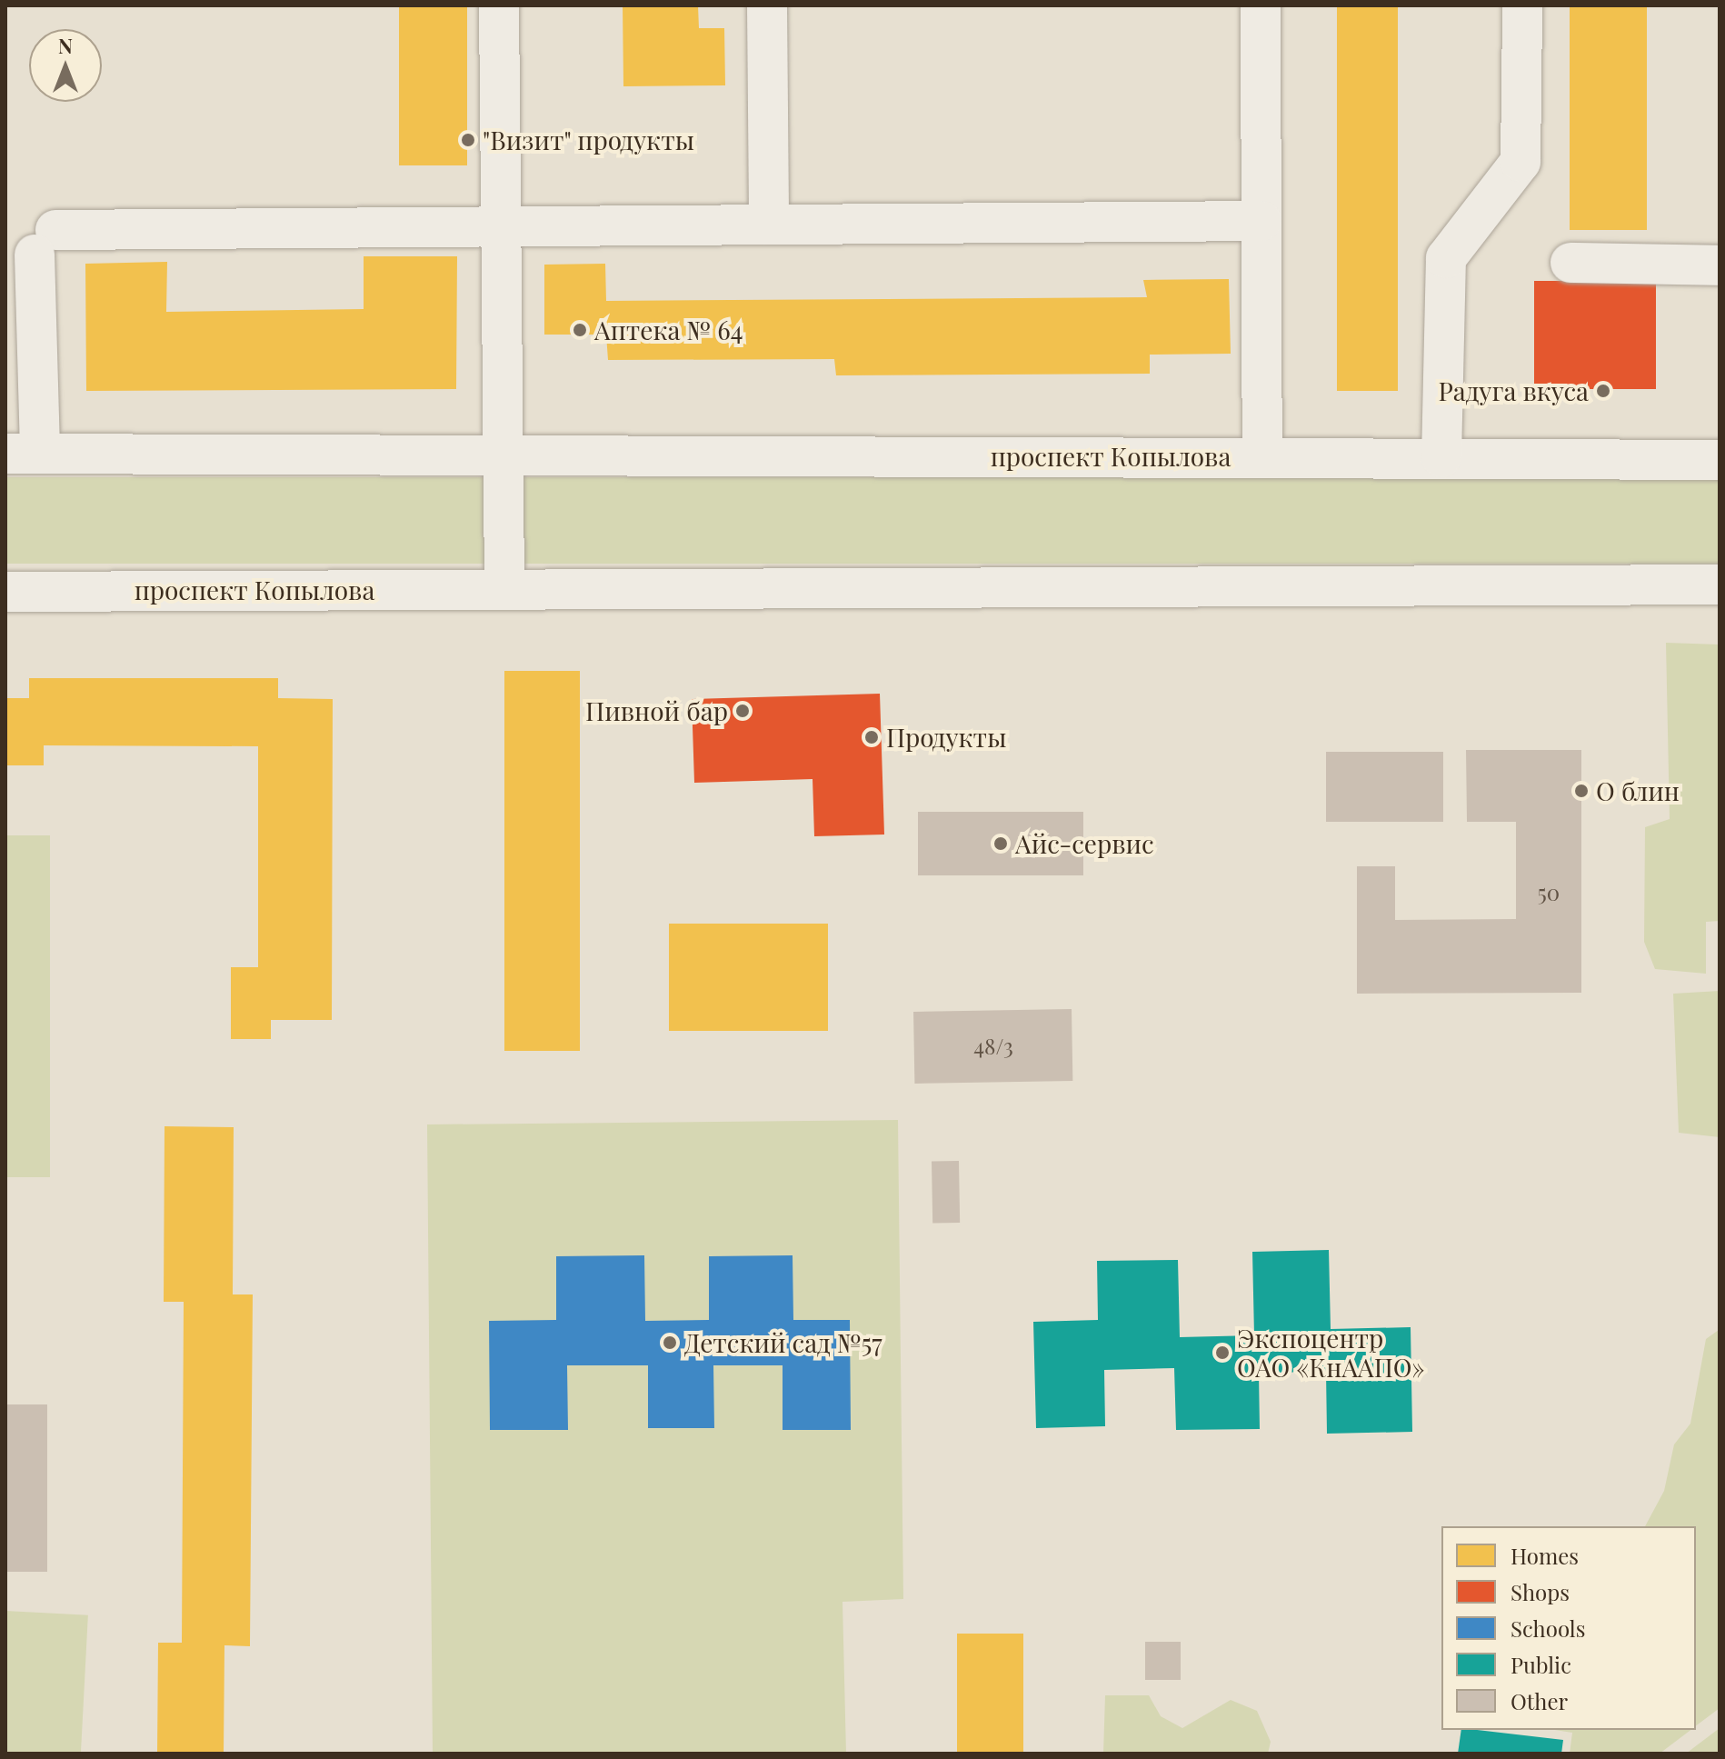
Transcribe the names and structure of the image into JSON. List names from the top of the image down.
{
  "streets": {
    "street": ["проспект Копылова"]
  },
  "places": [
    "\"Визит\" продукты",
    "Аптека № 64",
    "Радуга вкуса",
    "Пивной бар",
    "Продукты",
    "О блин",
    "Айс-сервис",
    "Детский сад №57",
    "Экспоцентр ОАО «КнААПО»"
  ],
  "house_numbers": ["50", "48/3"],
  "legend": [
    "Homes",
    "Shops",
    "Schools",
    "Public",
    "Other"
  ],
  "north": "top"
}
